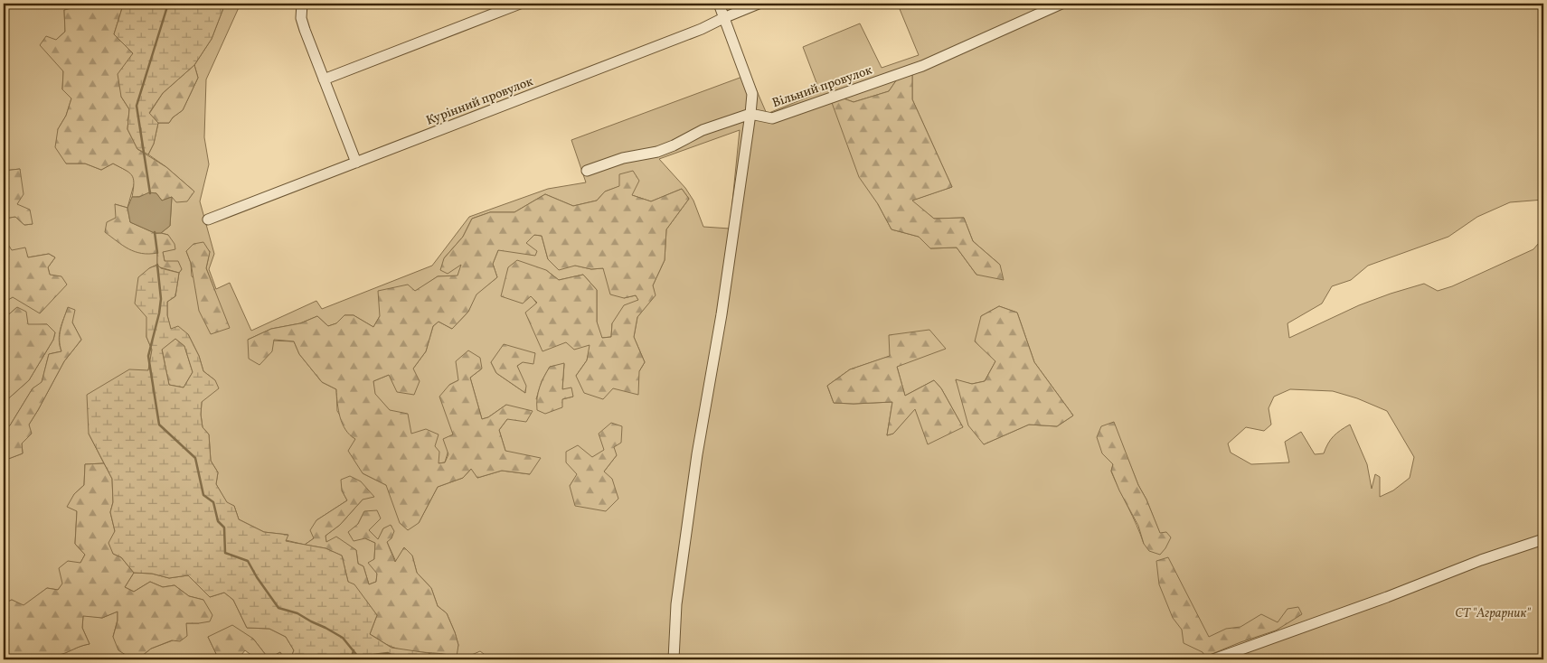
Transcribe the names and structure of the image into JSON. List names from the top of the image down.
{
  "streets": {
    "street": ["Вільний провулок", "Курінний провулок"]
  },
  "parks": ["СТ \"Аграрник\""]
}
